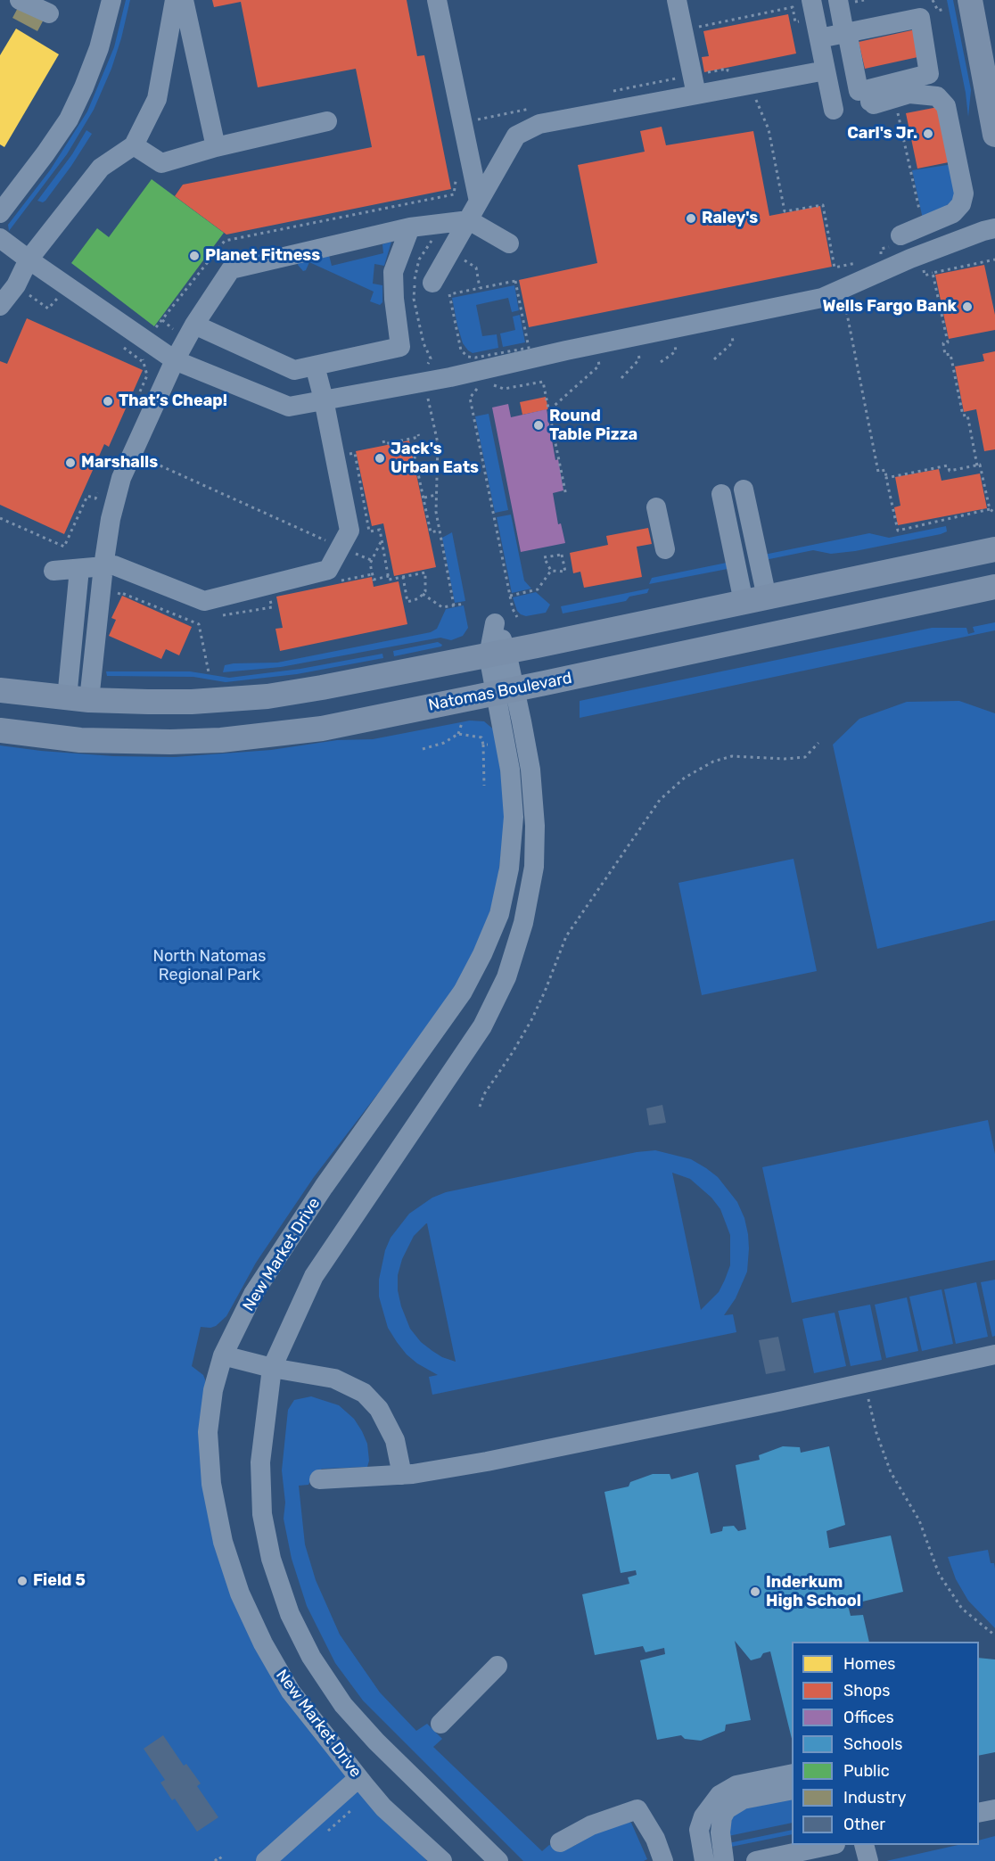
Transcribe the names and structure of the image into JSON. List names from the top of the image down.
{
  "streets": {
    "main road": ["Natomas Boulevard"],
    "street": ["New Market Drive"]
  },
  "crossings": [
    ["Natomas Boulevard", "New Market Drive"]
  ],
  "parks": ["North Natomas Regional Park"],
  "places": [
    "Carl's Jr.",
    "Raley's",
    "Planet Fitness",
    "Wells Fargo Bank",
    "That’s Cheap!",
    "Round Table Pizza",
    "Jack's Urban Eats",
    "Marshalls",
    "Field 5",
    "Inderkum High School"
  ],
  "legend": [
    "Homes",
    "Shops",
    "Offices",
    "Schools",
    "Public",
    "Industry",
    "Other"
  ]
}
